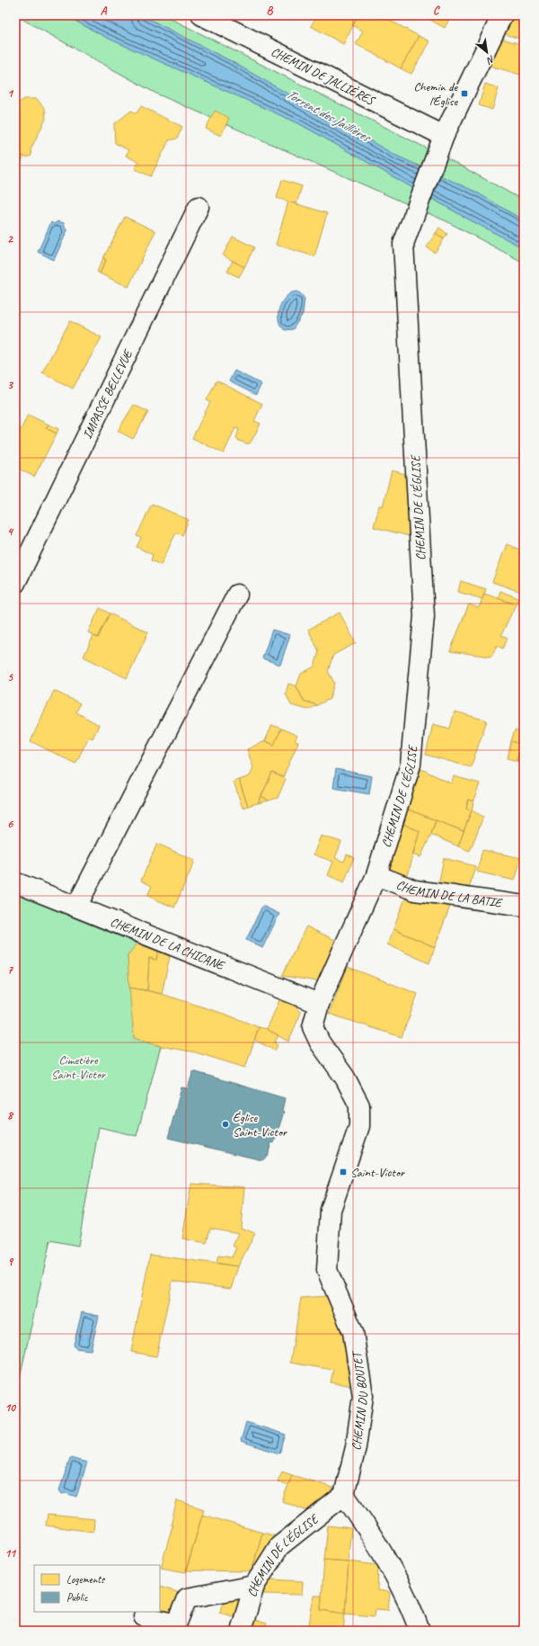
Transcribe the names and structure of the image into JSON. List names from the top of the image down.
{
  "streets": {
    "street": [
      "CHEMIN DE JALLIÈRES",
      "IMPASSE BELLEVUE",
      "CHEMIN DE L'ÉGLISE",
      "CHEMIN DE LA BATIE",
      "CHEMIN DE LA CHICANE",
      "CHEMIN DU BOUTET"
    ]
  },
  "crossings": [
    ["CHEMIN DE JALLIÈRES", "CHEMIN DE L'ÉGLISE"],
    ["CHEMIN DE L'ÉGLISE", "CHEMIN DE LA BATIE"],
    ["CHEMIN DE L'ÉGLISE", "CHEMIN DE LA CHICANE"],
    ["CHEMIN DE L'ÉGLISE", "CHEMIN DU BOUTET"],
    ["CHEMIN DE LA CHICANE", "CHEMIN DU BOUTET"]
  ],
  "water": ["Torrent des Jaillières"],
  "parks": ["Cimetière Saint-Victor"],
  "places": {
    "transit": ["Chemin de l'Église", "Saint-Victor"],
    "other": ["Église Saint-Victor"]
  },
  "legend": ["Logements", "Public"],
  "north": "bottom right",
  "grid": {
    "columns": ["A", "B", "C"],
    "rows": [
      "1",
      "2",
      "3",
      "4",
      "5",
      "6",
      "7",
      "8",
      "9",
      "10",
      "11"
    ]
  }
}
